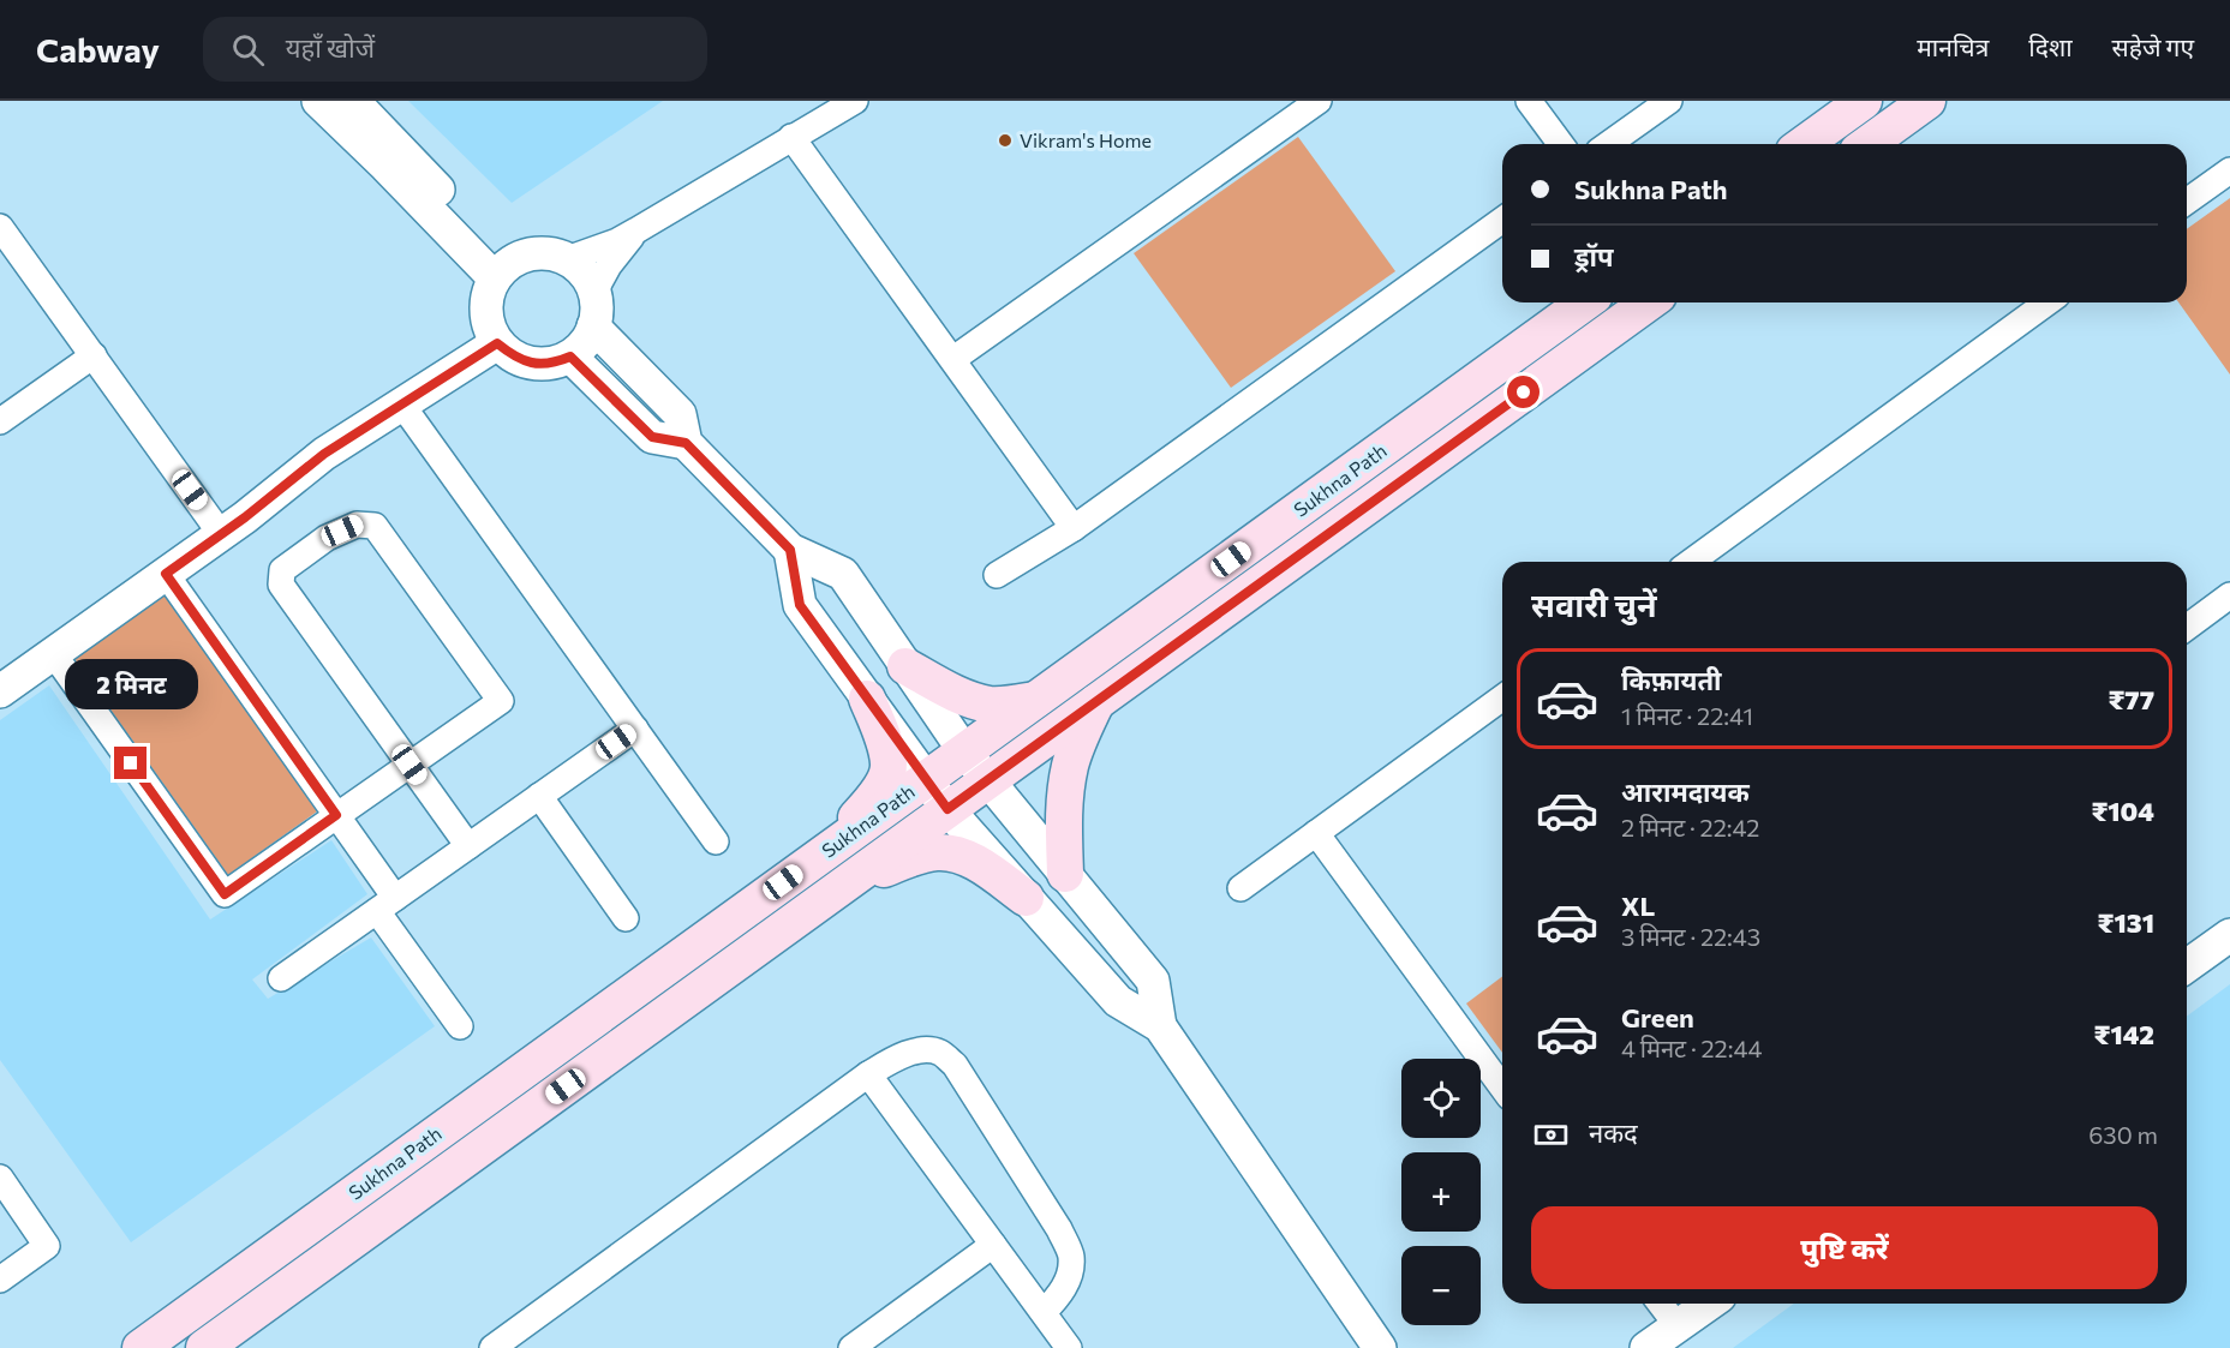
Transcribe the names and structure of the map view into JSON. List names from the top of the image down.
{
  "streets": {
    "main road": ["Sukhna Path"]
  },
  "places": ["Vikram's Home"],
  "page": {
    "header": "Cabway",
    "search": "यहाँ खोजें",
    "nav": ["मानचित्र", "दिशा", "सहेजे गए"],
    "banner": ["Sukhna Path", "ड्रॉप"],
    "heading": "सवारी चुनें",
    "list": [
      {
        "name": "किफ़ायती",
        "note": "1 मिनट · 22:41",
        "value": "₹77"
      },
      {
        "name": "आरामदायक",
        "note": "2 मिनट · 22:42",
        "value": "₹104"
      },
      {
        "name": "XL",
        "note": "3 मिनट · 22:43",
        "value": "₹131"
      },
      {
        "name": "Green",
        "note": "4 मिनट · 22:44",
        "value": "₹142"
      }
    ],
    "bubble": "2 मिनट",
    "map_buttons": ["+", "−"],
    "pay": ["नकद", "630 m"],
    "buttons": "पुष्टि करें"
  }
}
